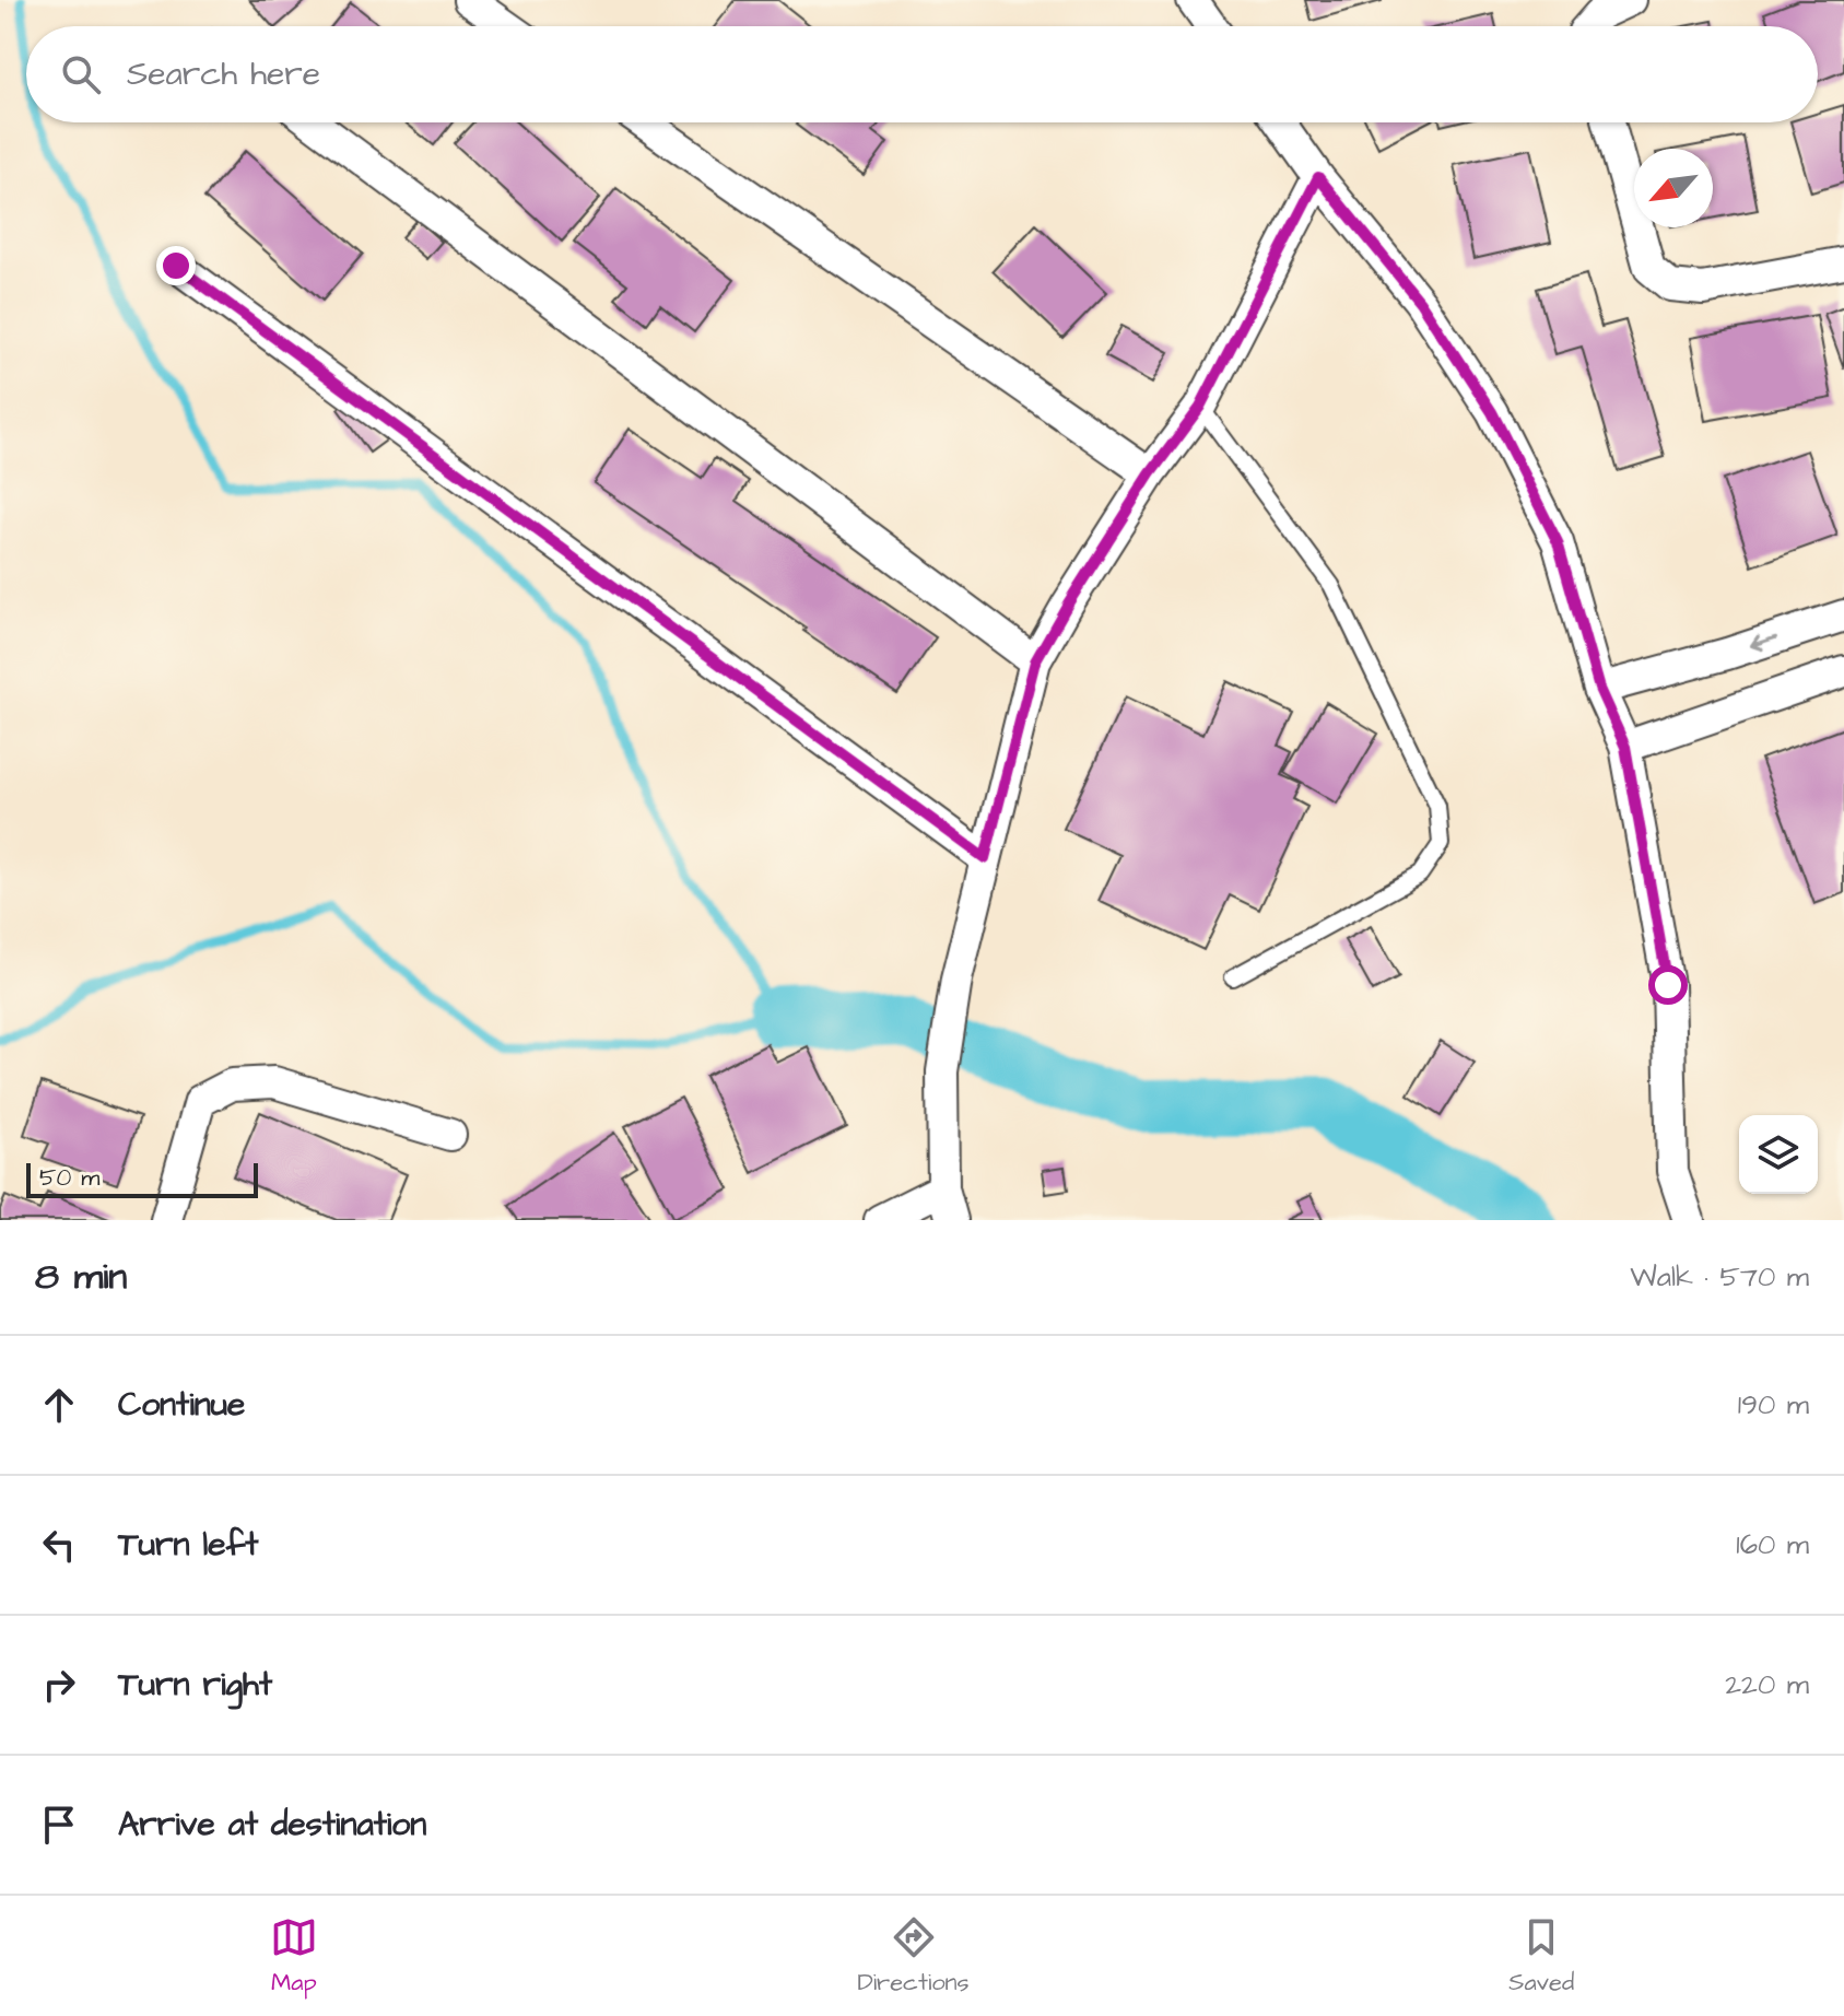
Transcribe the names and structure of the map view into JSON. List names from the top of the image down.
{
  "scale_bar": "50 m",
  "north": "bottom left",
  "page": {
    "search": "Search here",
    "scale": "50 m",
    "heading": ["8 min", "Walk · 570 m"],
    "list": [
      ["Continue", "190 m"],
      ["Turn left", "160 m"],
      ["Turn right", "220 m"],
      "Arrive at destination"
    ],
    "nav": ["Map", "Directions", "Saved"]
  }
}
